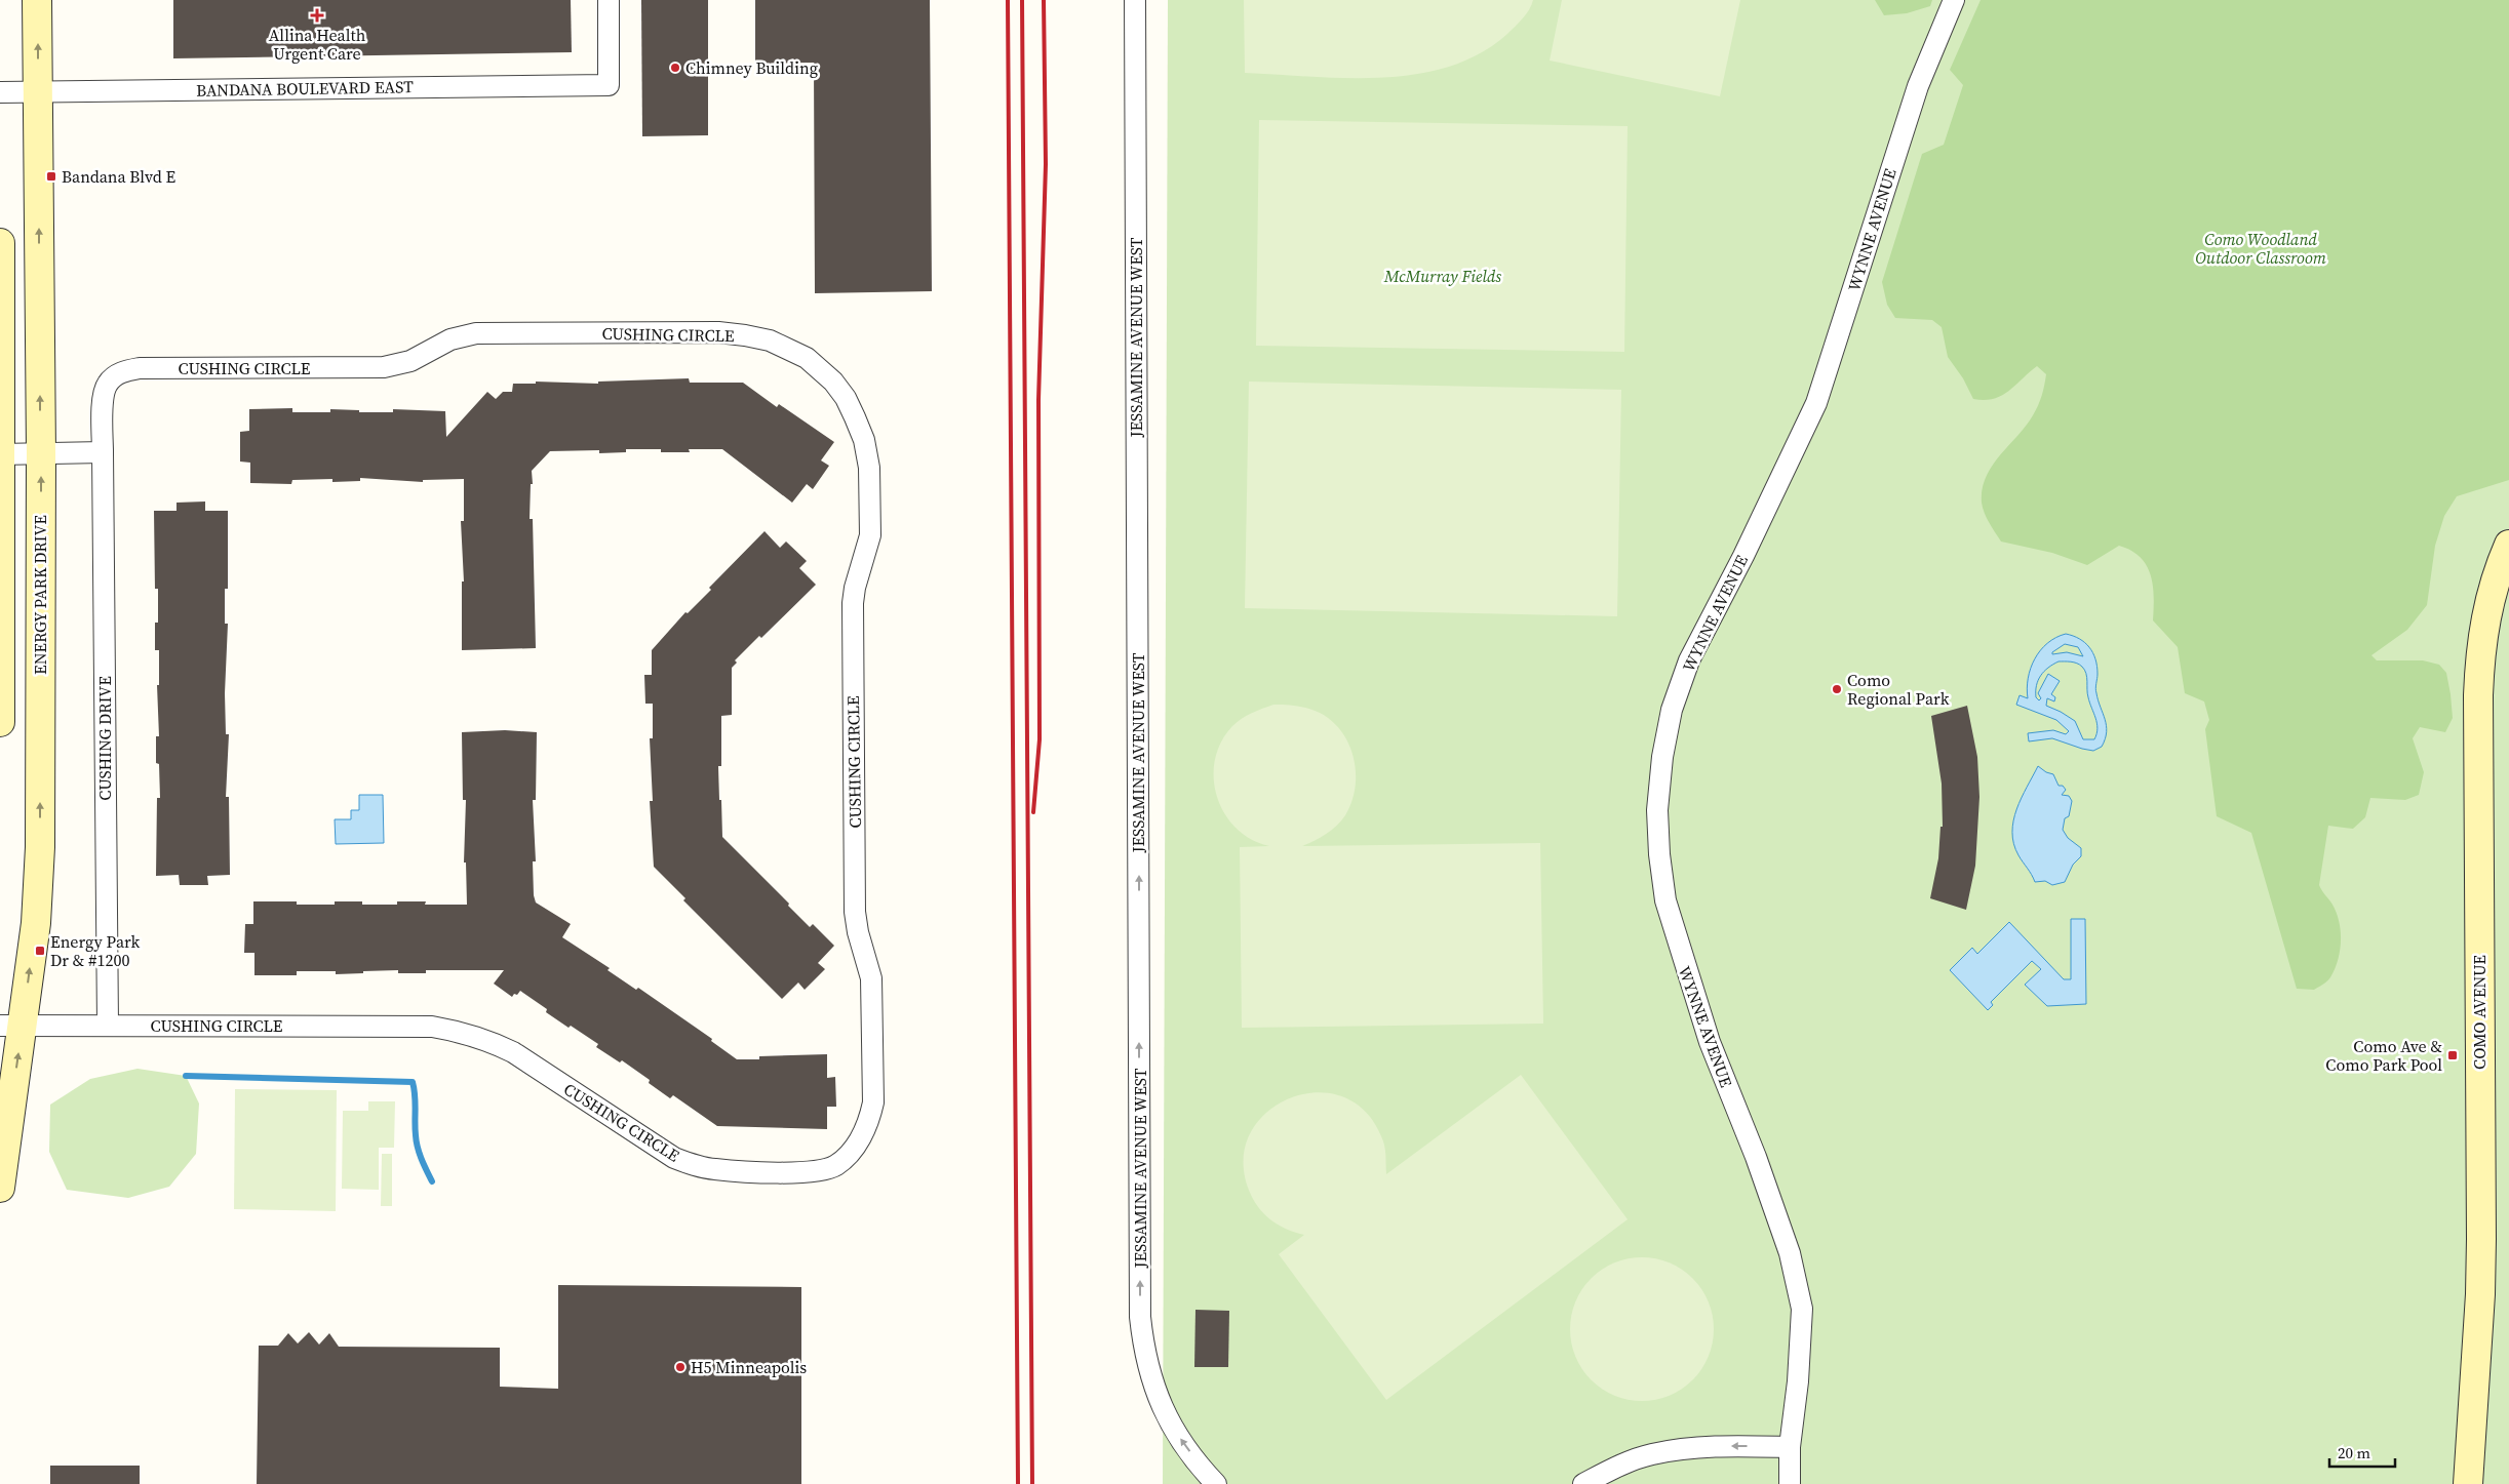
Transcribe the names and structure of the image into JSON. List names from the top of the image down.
{
  "streets": {
    "street": [
      "BANDANA BOULEVARD EAST",
      "WYNNE AVENUE",
      "CUSHING CIRCLE",
      "JESSAMINE AVENUE WEST",
      "ENERGY PARK DRIVE",
      "CUSHING DRIVE",
      "COMO AVENUE"
    ]
  },
  "crossings": [
    ["BANDANA BOULEVARD EAST", "ENERGY PARK DRIVE"],
    ["CUSHING CIRCLE", "ENERGY PARK DRIVE"],
    ["CUSHING CIRCLE", "CUSHING DRIVE"]
  ],
  "one_way": ["JESSAMINE AVENUE WEST"],
  "parks": ["Como Woodland Outdoor Classroom", "McMurray Fields"],
  "places": {
    "health": ["Allina Health Urgent Care"],
    "other": ["Chimney Building", "Como Regional Park", "H5 Minneapolis"],
    "transit": ["Bandana Blvd E", "Energy Park Dr & #1200", "Como Ave & Como Park Pool"]
  },
  "scale_bar": "20 m"
}
